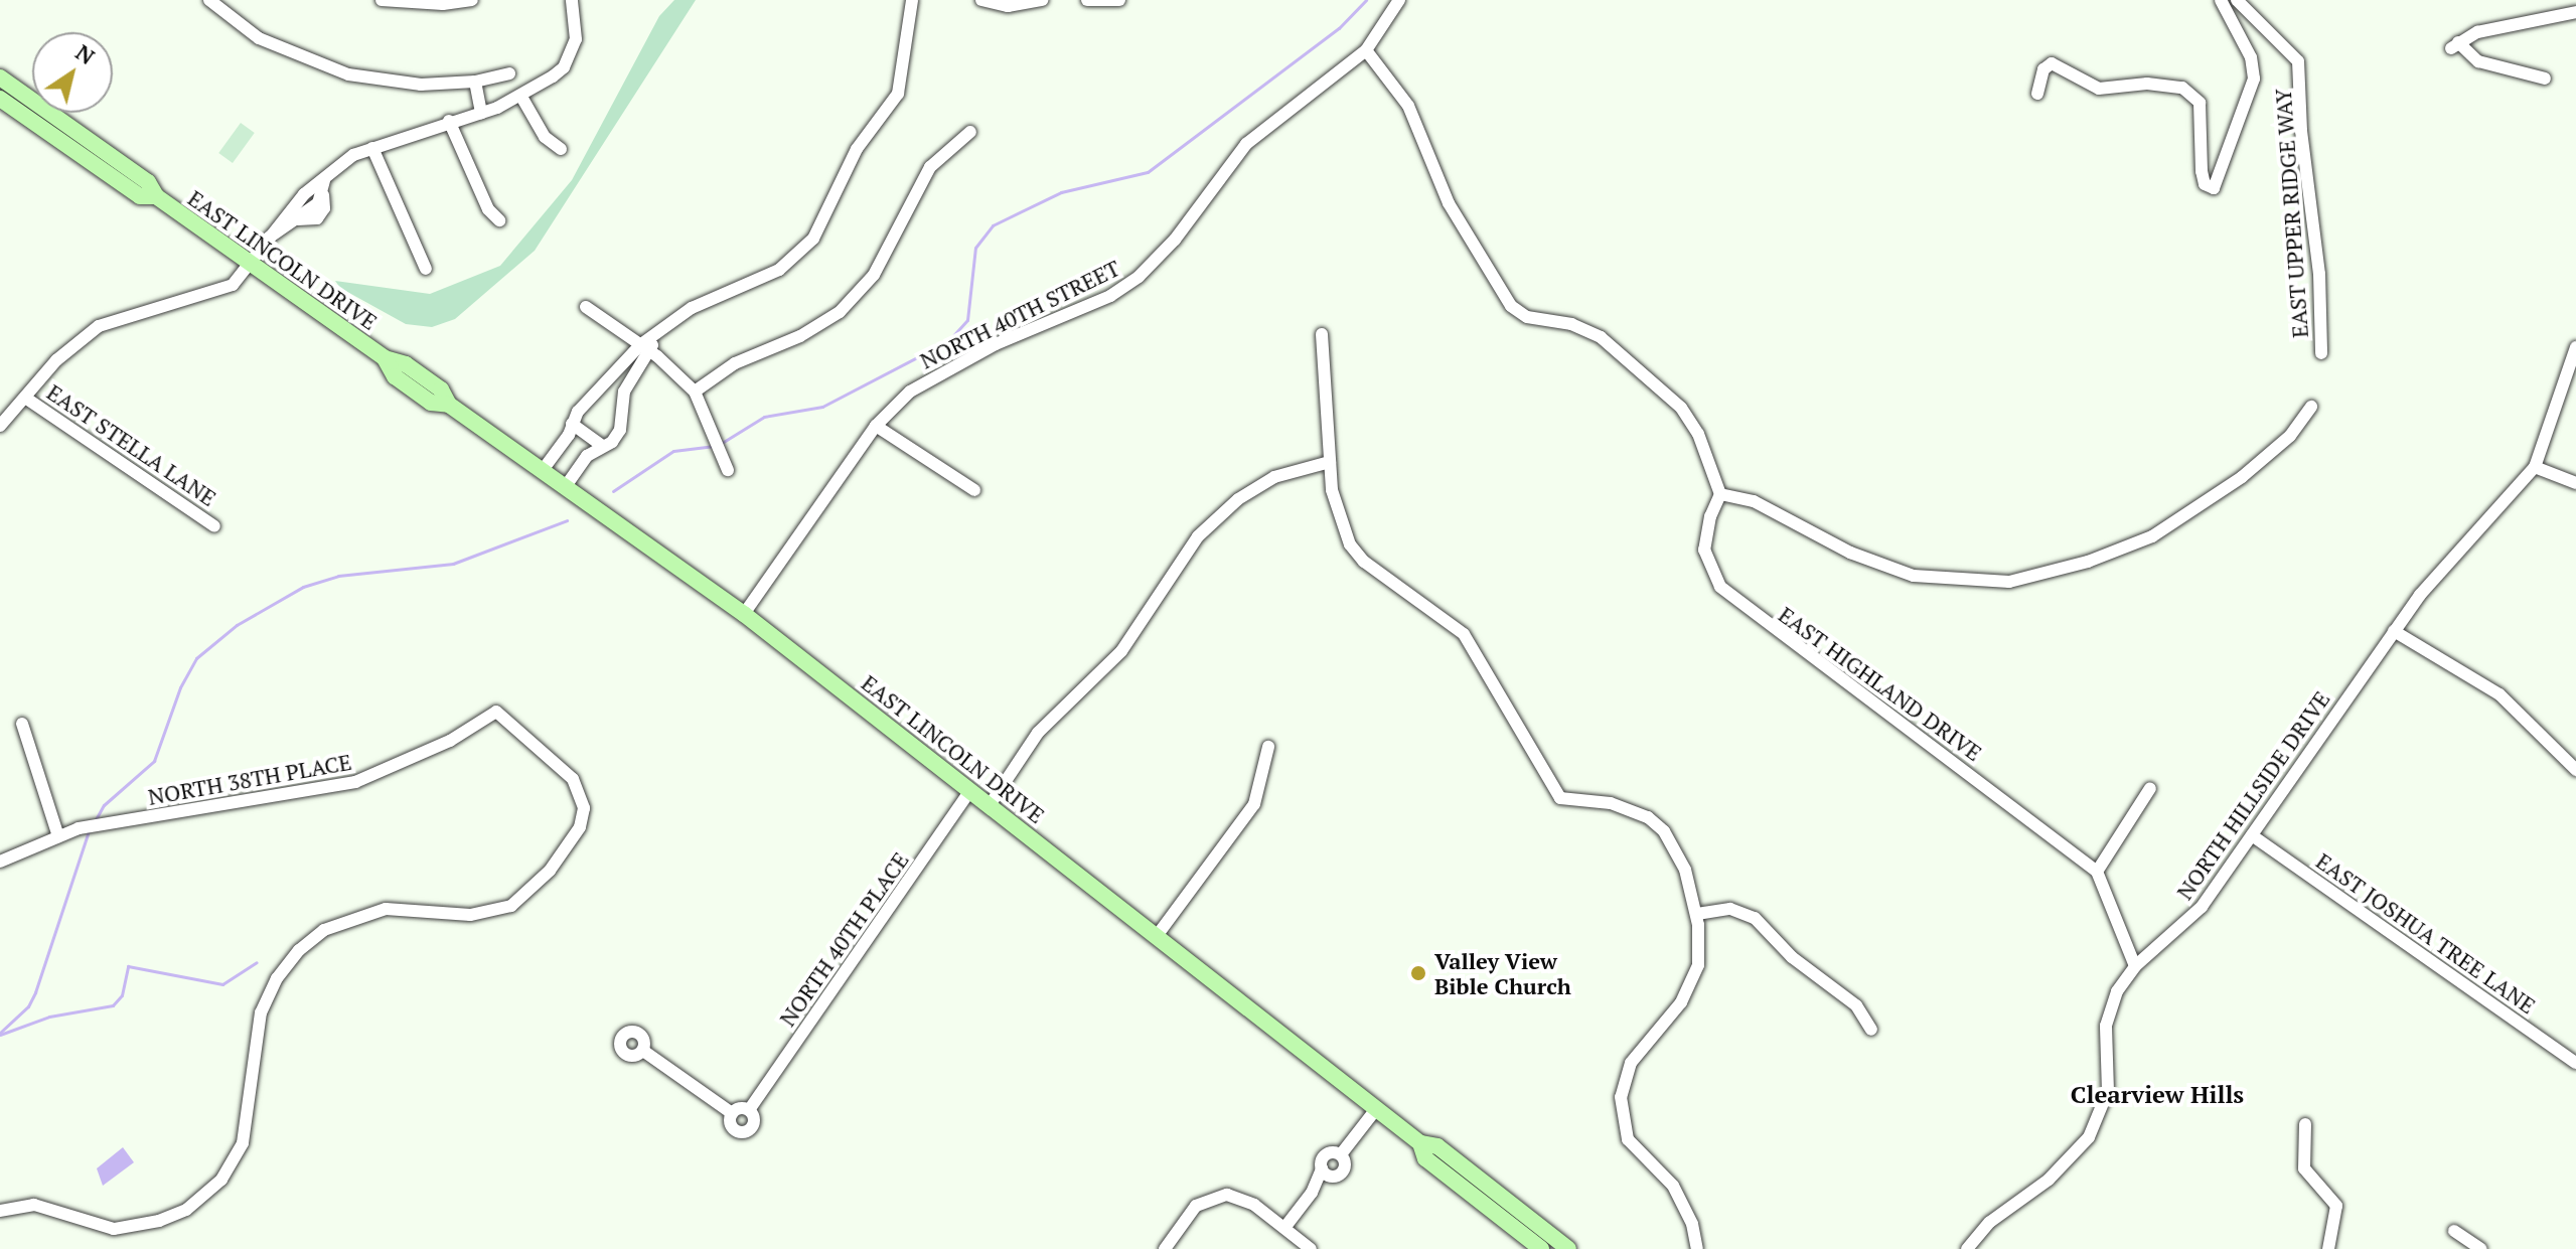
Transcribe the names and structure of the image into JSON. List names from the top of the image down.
{
  "streets": {
    "main road": ["EAST LINCOLN DRIVE"],
    "street": [
      "EAST UPPER RIDGE WAY",
      "NORTH 40TH STREET",
      "EAST STELLA LANE",
      "EAST HIGHLAND DRIVE",
      "NORTH 38TH PLACE",
      "NORTH HILLSIDE DRIVE",
      "EAST JOSHUA TREE LANE",
      "NORTH 40TH PLACE"
    ]
  },
  "crossings": [
    ["EAST LINCOLN DRIVE", "NORTH 40TH STREET"],
    ["EAST LINCOLN DRIVE", "NORTH 40TH PLACE"],
    ["NORTH HILLSIDE DRIVE", "EAST JOSHUA TREE LANE"]
  ],
  "districts": ["Clearview Hills"],
  "places": ["Valley View Bible Church"],
  "north": "top right"
}
